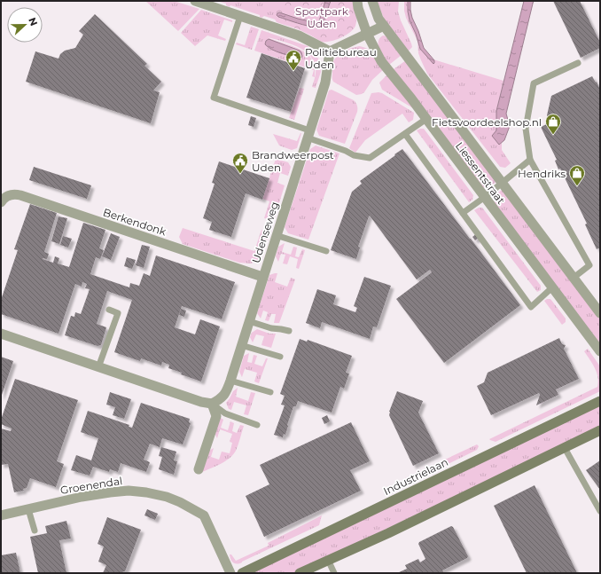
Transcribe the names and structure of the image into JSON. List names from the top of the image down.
{
  "streets": {
    "main road": ["Industrielaan"],
    "street": [
      "Liessentstraat",
      "Berkendonk",
      "Udenseweg",
      "Groenendal"
    ]
  },
  "crossings": [
    ["Berkendonk", "Udenseweg"]
  ],
  "parks": ["Sportpark Uden"],
  "places": {
    "public building": ["Politiebureau Uden", "Brandweerpost Uden"],
    "shop": ["Fietsvoordeelshop.nl", "Hendriks"]
  },
  "north": "right"
}
